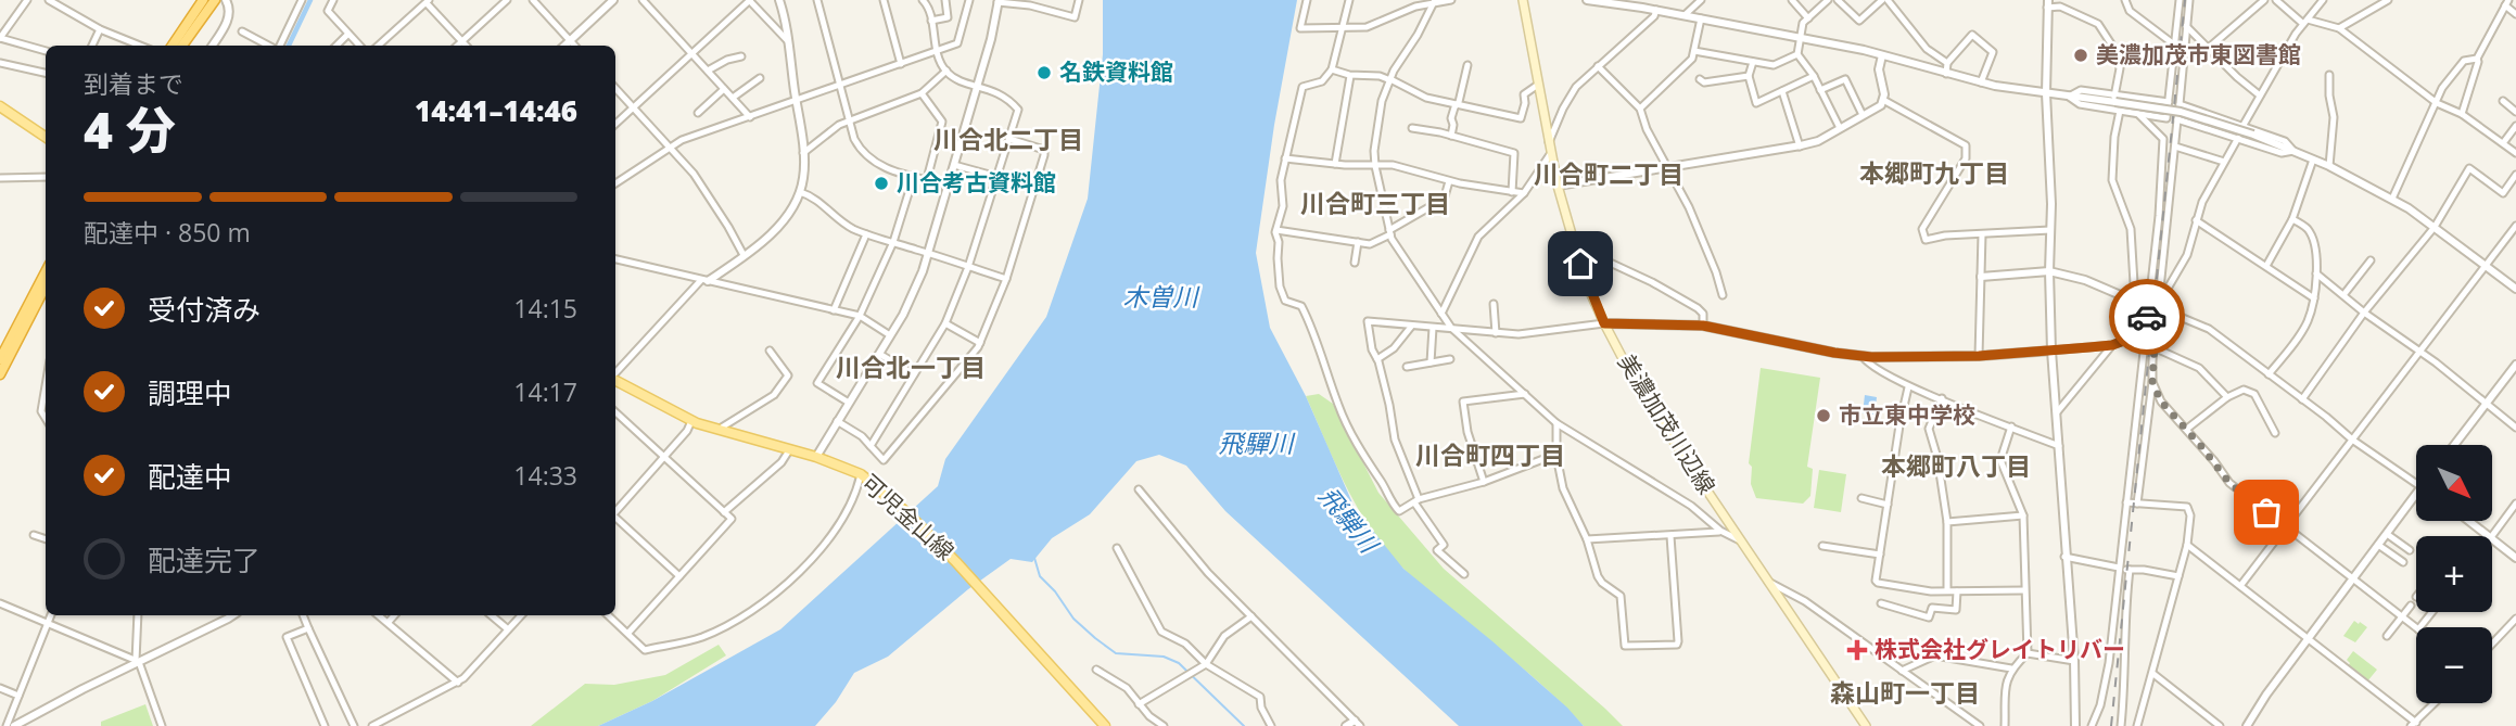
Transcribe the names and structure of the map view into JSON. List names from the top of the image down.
{
  "streets": {
    "main road": ["美濃加茂川辺線", "可児金山線"]
  },
  "districts": [
    "川合北二丁目",
    "本郷町九丁目",
    "川合町二丁目",
    "川合町三丁目",
    "川合北一丁目",
    "川合町四丁目",
    "本郷町八丁目",
    "森山町一丁目"
  ],
  "water": ["木曽川", "飛驒川", "飛騨川"],
  "places": {
    "other": [
      "美濃加茂市東図書館",
      "名鉄資料館",
      "川合考古資料館",
      "市立東中学校"
    ],
    "health": ["株式会社グレイトリバー"]
  },
  "north": "bottom right",
  "page": {
    "heading": ["4 分", "到着まで", "14:41–14:46"],
    "bar": "配達中 · 850 m",
    "list": [
      ["受付済み", "14:15"],
      ["調理中", "14:17"],
      ["配達中", "14:33"],
      "配達完了"
    ],
    "map_buttons": ["+", "−"]
  }
}
